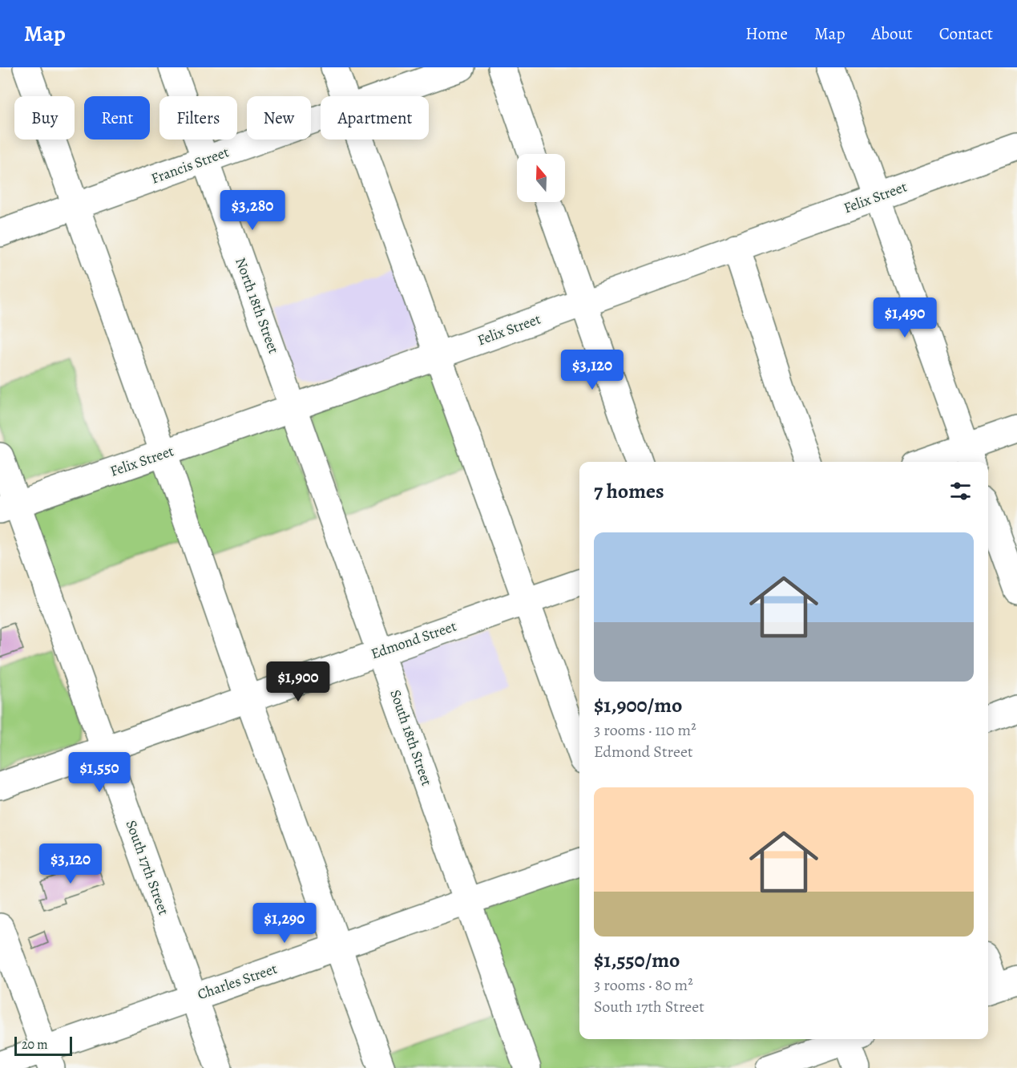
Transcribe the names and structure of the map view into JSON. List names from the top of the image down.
{
  "streets": {
    "street": [
      "Francis Street",
      "Felix Street",
      "North 18th Street",
      "Edmond Street",
      "South 18th Street",
      "South 17th Street",
      "Charles Street"
    ]
  },
  "crossings": [
    ["Francis Street", "North 18th Street"],
    ["Felix Street", "North 18th Street"],
    ["Felix Street", "South 18th Street"],
    ["Felix Street", "South 17th Street"],
    ["North 18th Street", "South 18th Street"],
    ["Edmond Street", "South 18th Street"],
    ["Edmond Street", "South 17th Street"],
    ["South 18th Street", "Charles Street"],
    ["South 17th Street", "Charles Street"]
  ],
  "scale_bar": "20 m",
  "north": "top",
  "page": {
    "header": "Map",
    "nav": [
      "Home",
      "Map",
      "About",
      "Contact"
    ],
    "chip": [
      "Buy",
      "Rent",
      "Filters",
      "New",
      "Apartment"
    ],
    "price": [
      "$3,280",
      "$1,490",
      "$3,120",
      "$1,900",
      "$1,550",
      "$3,120",
      "$1,290"
    ],
    "heading": "7 homes",
    "list": [
      {
        "name": "$1,900/mo",
        "note": "3 rooms · 110 m² · Edmond Street"
      },
      {
        "name": "$1,550/mo",
        "note": "3 rooms · 80 m² · South 17th Street"
      }
    ],
    "scale": "20 m"
  }
}
